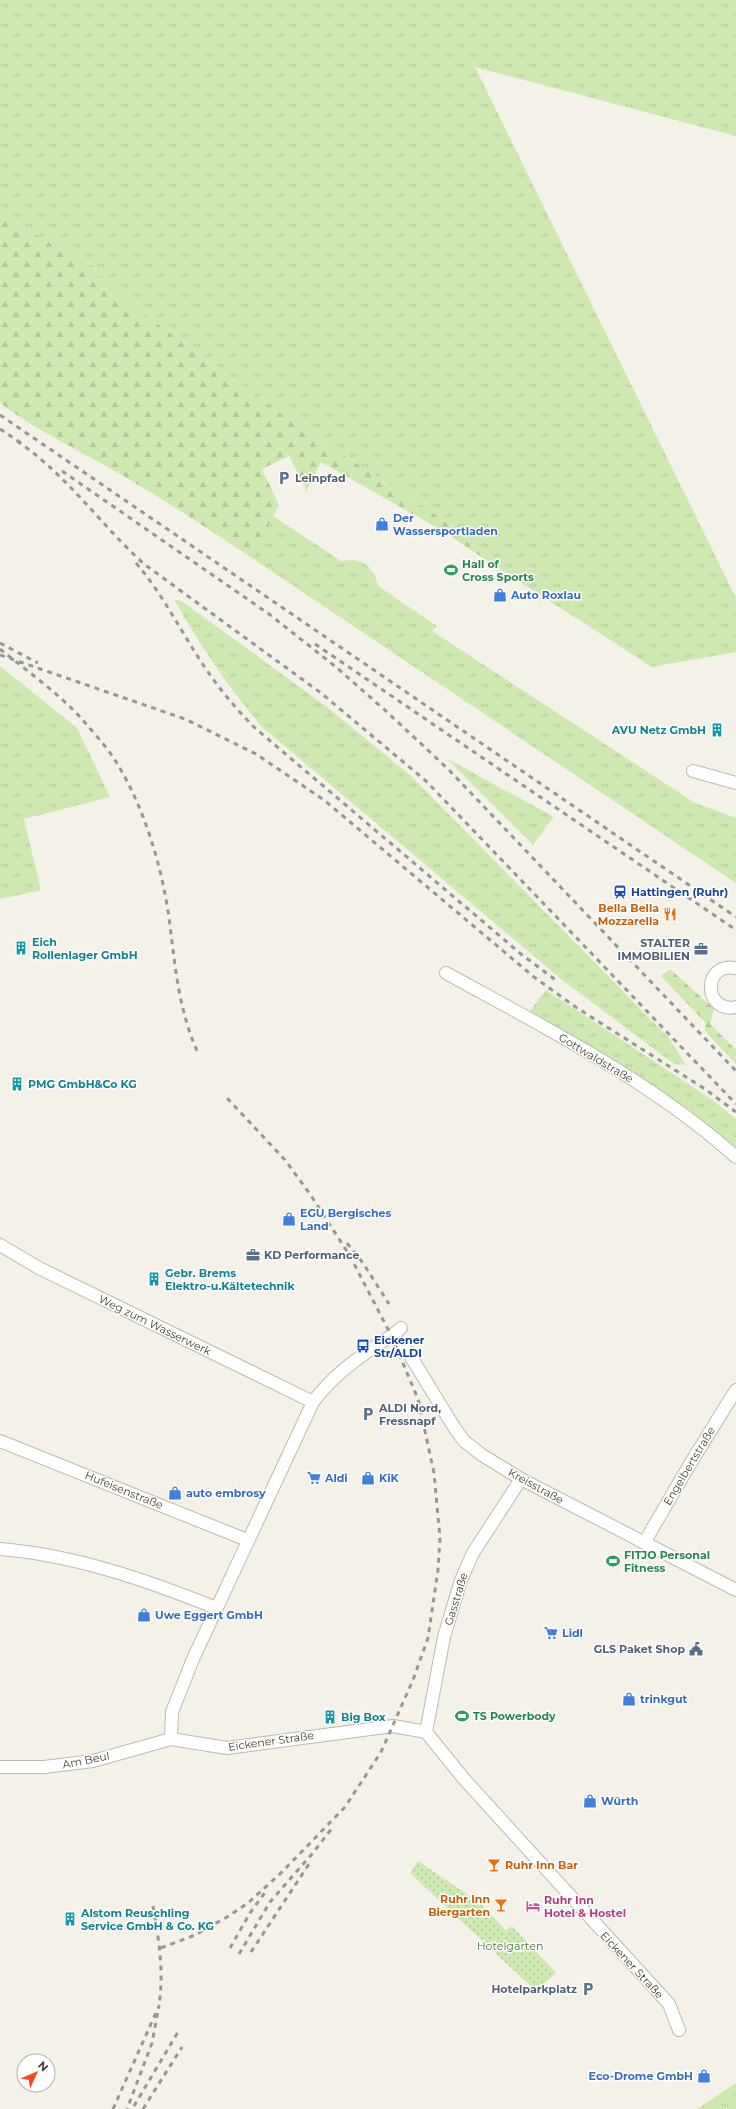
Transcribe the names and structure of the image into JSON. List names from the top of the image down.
{
  "streets": {
    "street": [
      "Gottwaldstraße",
      "Weg zum Wasserwerk",
      "Engelbertstraße",
      "Kreisstraße",
      "Hufeisenstraße",
      "Gasstraße",
      "Eickener Straße",
      "Am Beul"
    ]
  },
  "crossings": [
    ["Engelbertstraße", "Kreisstraße"],
    ["Kreisstraße", "Gasstraße"],
    ["Gasstraße", "Eickener Straße"],
    ["Eickener Straße", "Am Beul"]
  ],
  "parks": ["Hotelgarten"],
  "places": {
    "parking": ["Leinpfad", "ALDI Nord, Fressnapf", "Hotelparkplatz"],
    "shop": [
      "Der Wassersportladen",
      "Auto Roxlau",
      "EGU Bergisches Land",
      "KiK",
      "auto embrosy",
      "Uwe Eggert GmbH",
      "trinkgut",
      "Würth",
      "Eco-Drome GmbH"
    ],
    "sports": ["Hall of Cross Sports", "FITJO Personal Fitness", "TS Powerbody"],
    "building": [
      "AVU Netz GmbH",
      "Eich Rollenlager GmbH",
      "PMG GmbH&Co KG",
      "Gebr. Brems Elektro-u.Kältetechnik",
      "Big Box",
      "Alstom Reuschling Service GmbH & Co. KG"
    ],
    "station": ["Hattingen (Ruhr)"],
    "restaurant": ["Bella Bella Mozzarella"],
    "office": ["STALTER IMMOBILIEN", "KD Performance"],
    "bus stop": ["Eickener Str/ALDI"],
    "supermarket": ["Aldi", "Lidl"],
    "public building": ["GLS Paket Shop"],
    "bar": ["Ruhr Inn Bar", "Ruhr Inn Biergarten"],
    "hotel": ["Ruhr Inn Hotel & Hostel"]
  },
  "north": "top right"
}
